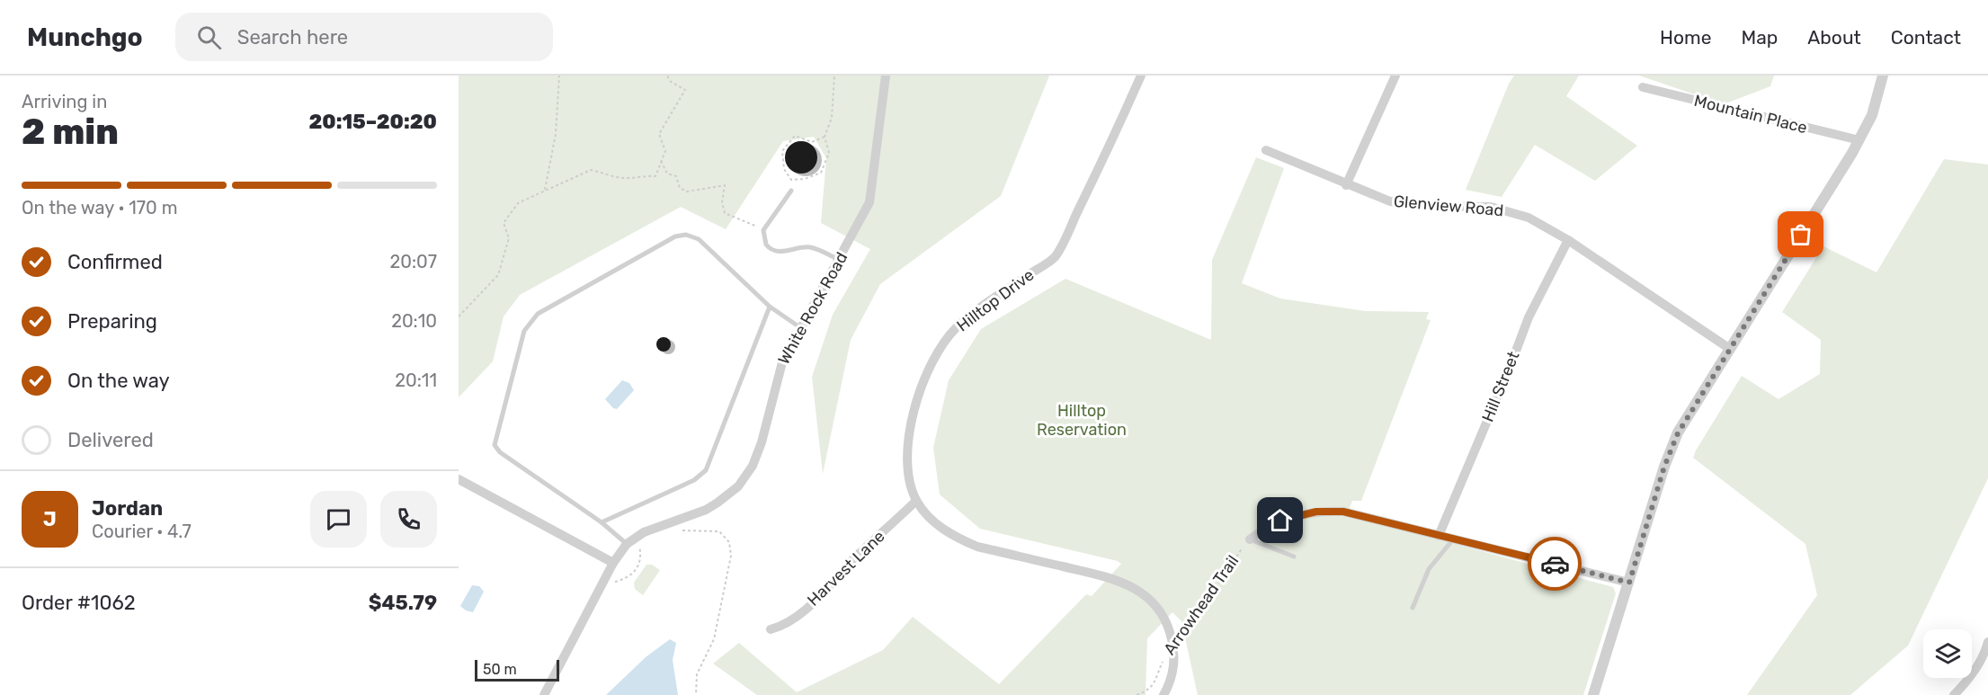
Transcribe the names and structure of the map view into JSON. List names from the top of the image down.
{
  "streets": {
    "street": [
      "Mountain Place",
      "Glenview Road",
      "Hilltop Drive",
      "White Rock Road",
      "Hill Street",
      "Harvest Lane"
    ],
    "path": ["Arrowhead Trail"]
  },
  "crossings": [
    ["Glenview Road", "Hill Street"],
    ["Hilltop Drive", "Harvest Lane"],
    ["Hilltop Drive", "Arrowhead Trail"]
  ],
  "parks": ["Hilltop Reservation"],
  "scale_bar": "50 m",
  "page": {
    "header": "Munchgo",
    "search": "Search here",
    "nav": [
      "Home",
      "Map",
      "About",
      "Contact"
    ],
    "heading": ["2 min", "Arriving in", "20:15–20:20"],
    "panel": [
      "Jordan",
      "Courier · 4.7",
      "Order #1062",
      "$45.79"
    ],
    "bar": "On the way · 170 m",
    "list": [
      ["Confirmed", "20:07"],
      ["Preparing", "20:10"],
      ["On the way", "20:11"],
      "Delivered"
    ],
    "round": "J",
    "scale": "50 m"
  }
}
